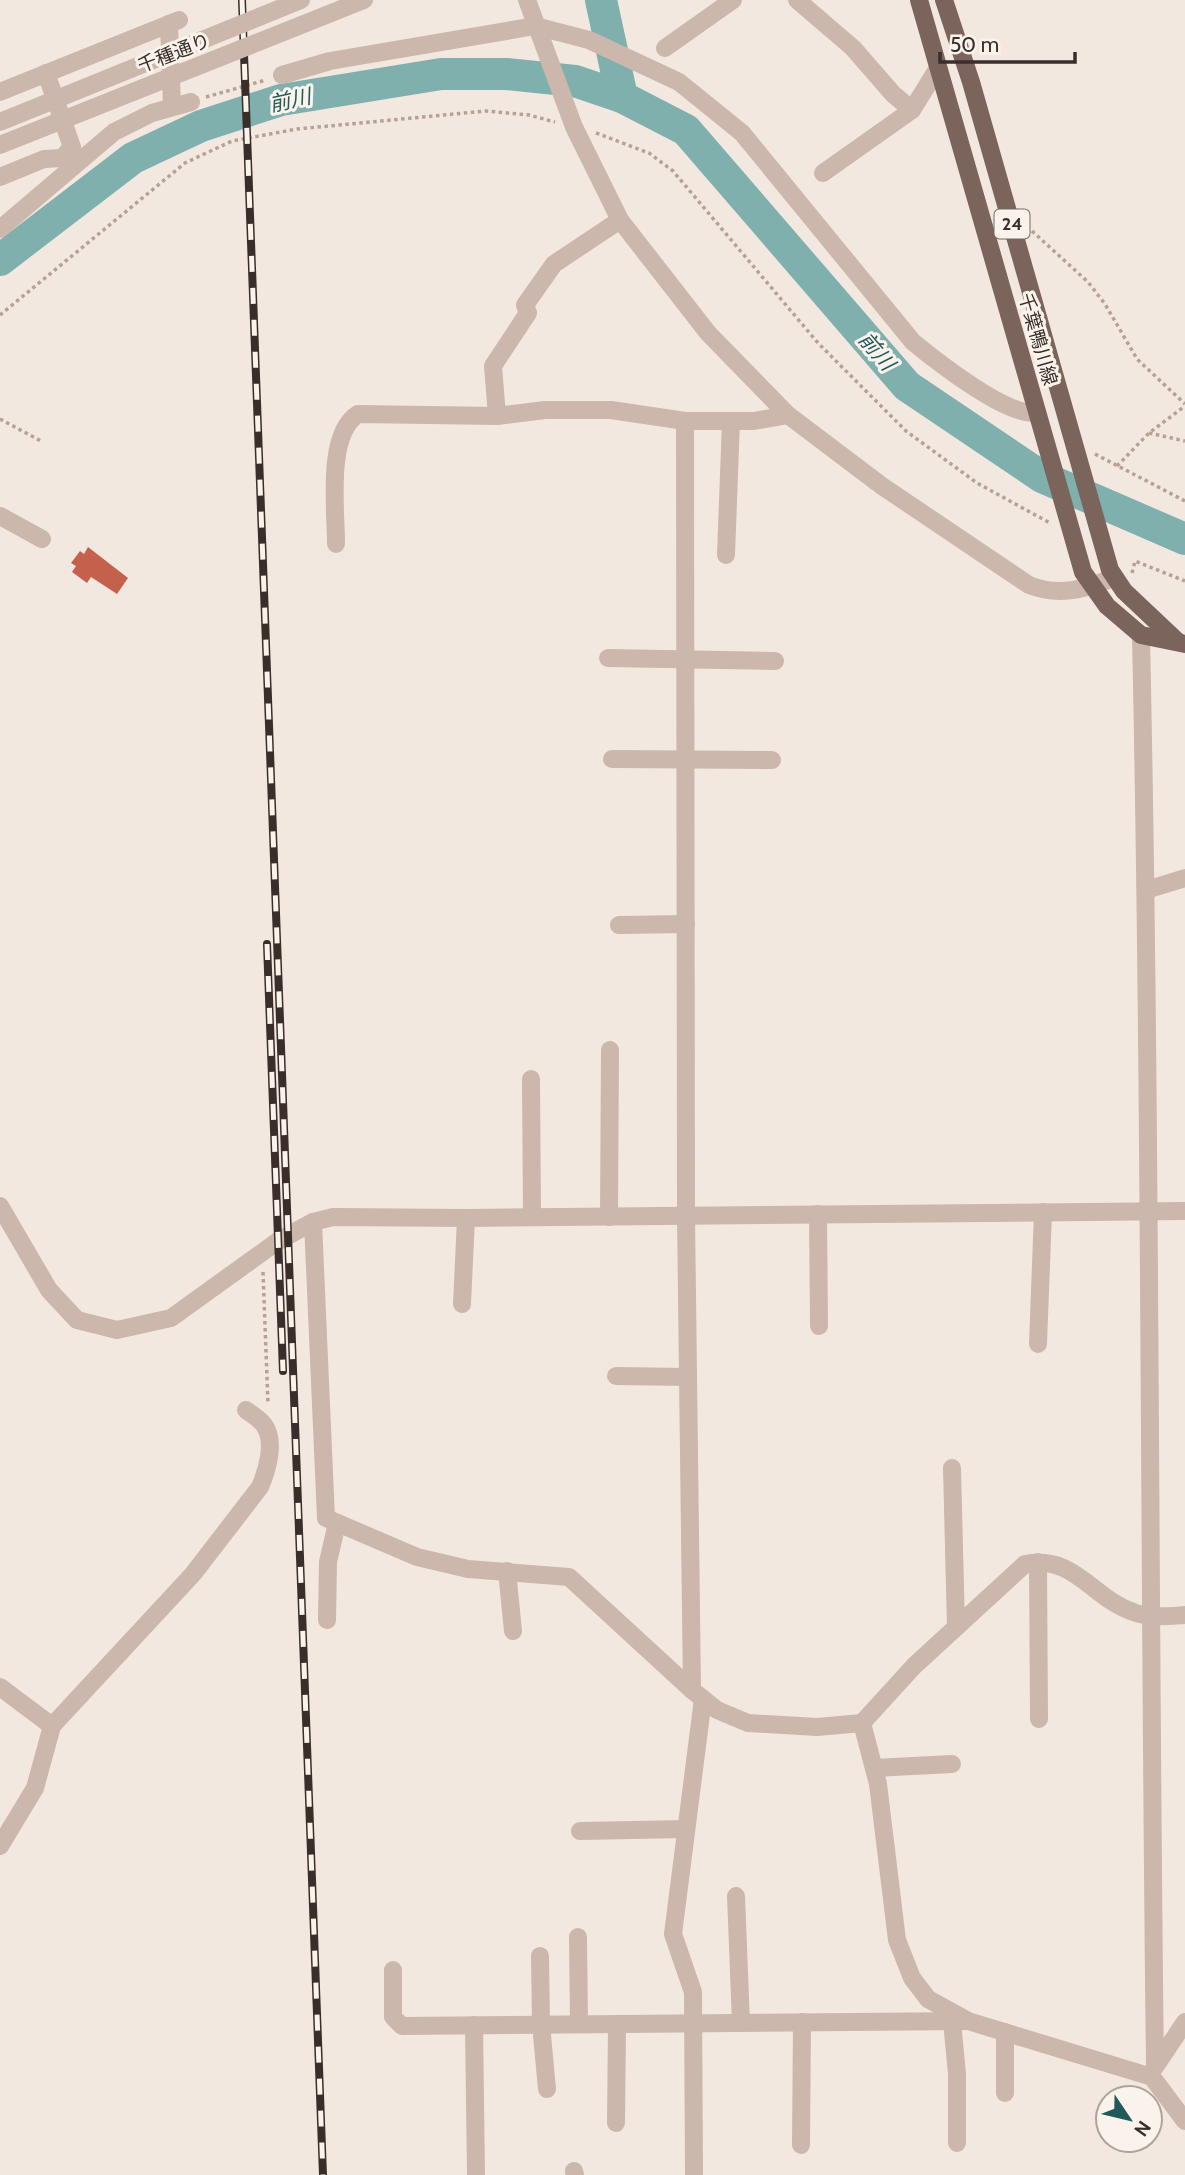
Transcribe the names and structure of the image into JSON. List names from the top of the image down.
{
  "streets": {
    "main road": ["24", "千葉鴨川線"],
    "street": ["千種通り"]
  },
  "water": ["前川"],
  "scale_bar": "50 m",
  "north": "bottom right"
}
